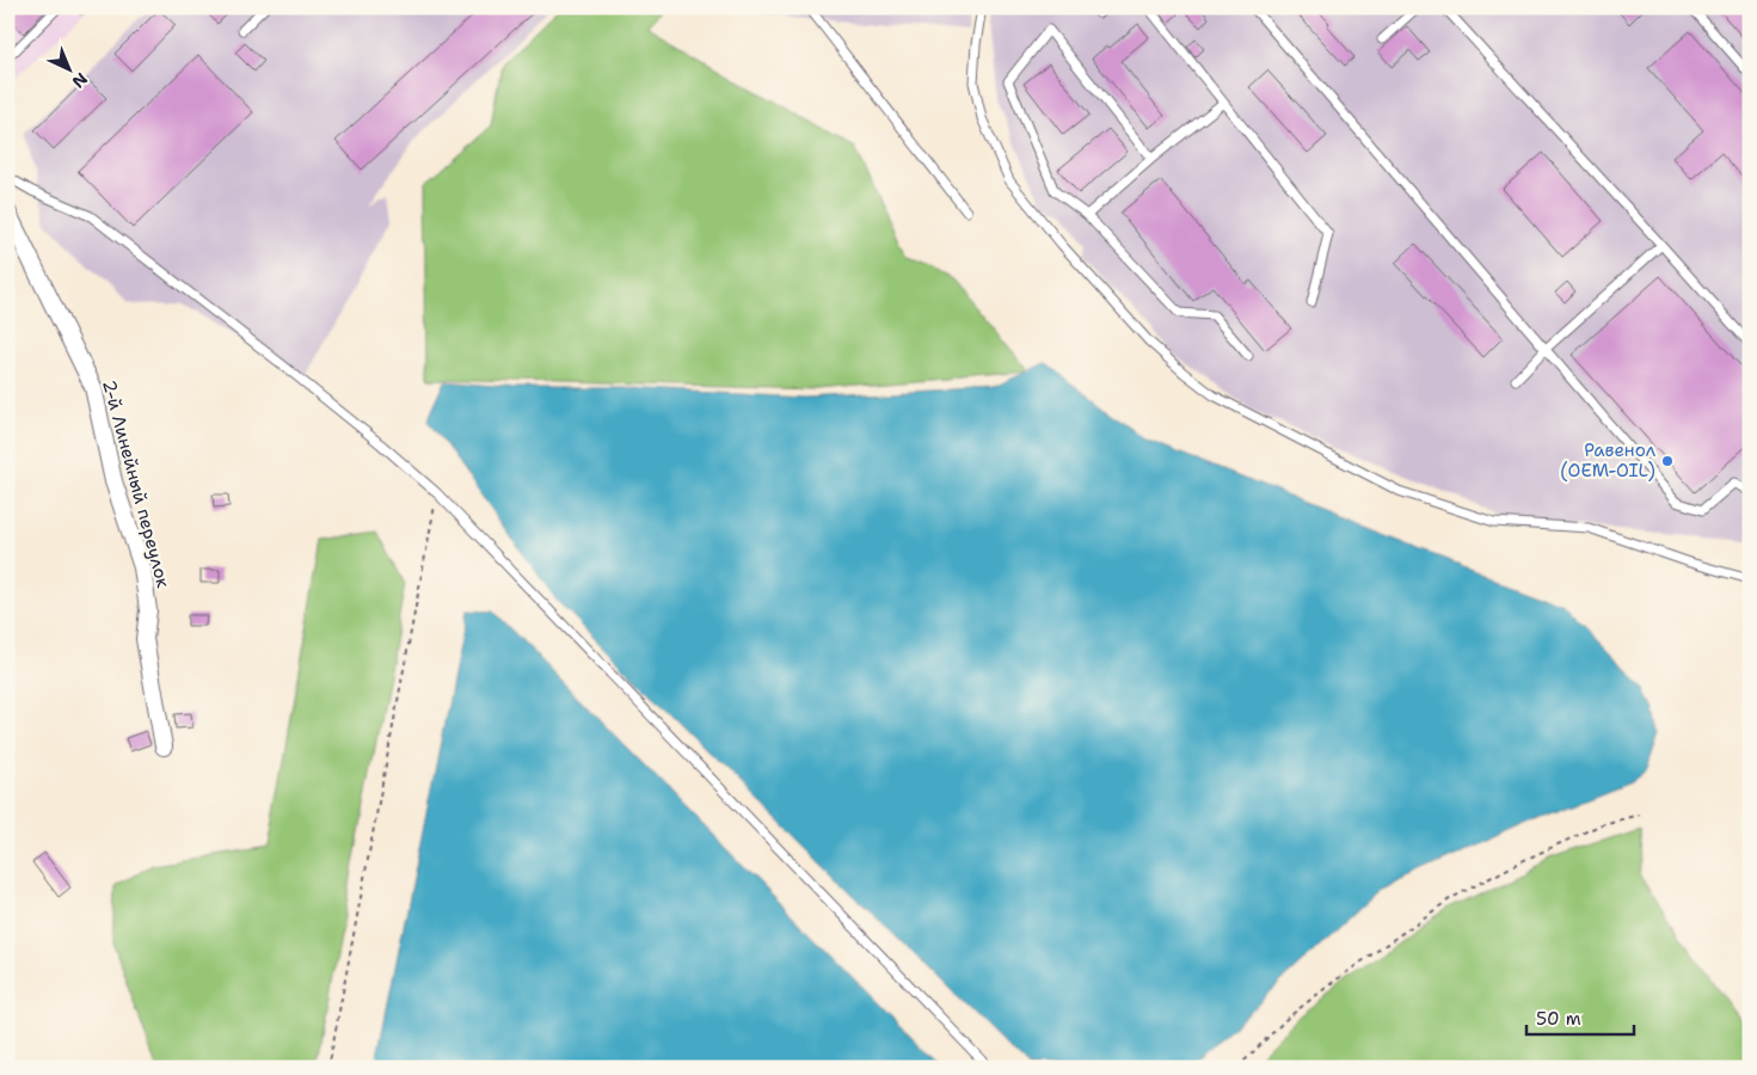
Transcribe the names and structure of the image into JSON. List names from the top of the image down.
{
  "streets": {
    "street": ["2-й Линейный переулок"]
  },
  "places": ["Равенол (OEM-OIL)"],
  "scale_bar": "50 m",
  "north": "bottom right"
}
